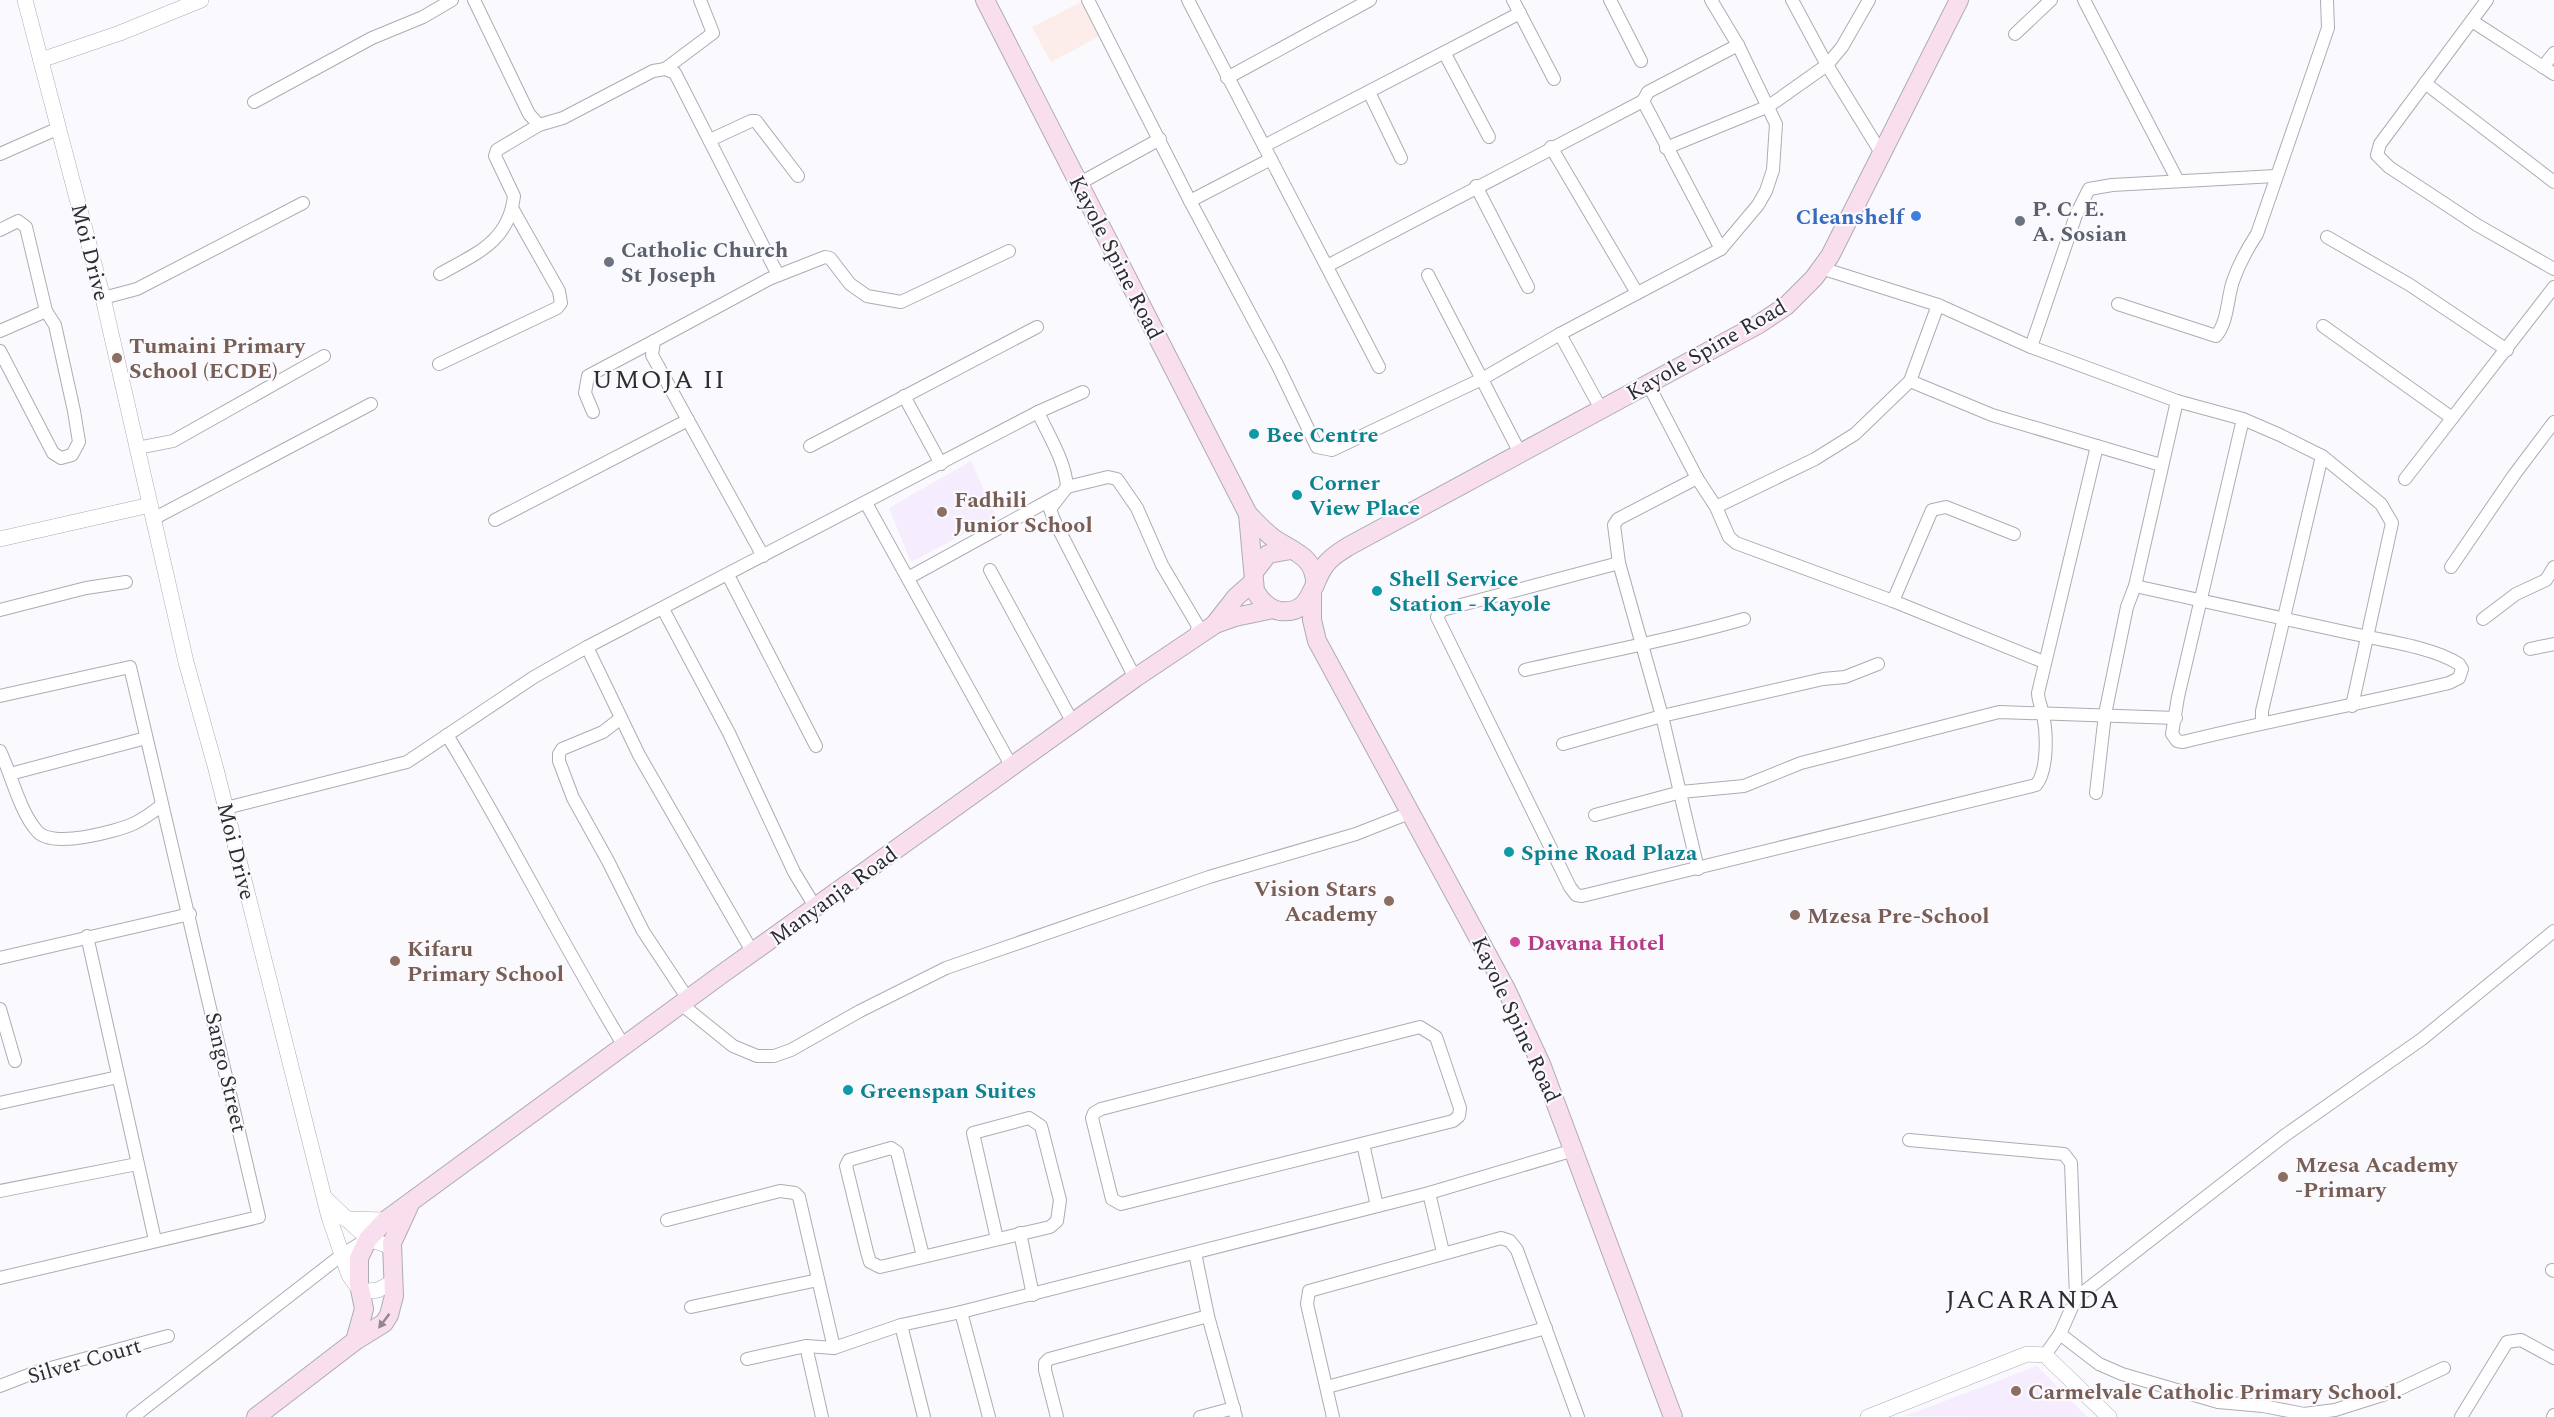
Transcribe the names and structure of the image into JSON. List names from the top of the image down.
{
  "streets": {
    "main road": ["Kayole Spine Road", "Manyanja Road"],
    "street": ["Moi Drive", "Sango Street", "Silver Court"]
  },
  "crossings": [
    ["Moi Drive", "Manyanja Road"]
  ],
  "districts": ["UMOJA II", "JACARANDA"],
  "places": [
    "Cleanshelf",
    "P. C. E. A. Sosian",
    "Catholic Church St Joseph",
    "Tumaini Primary School (ECDE)",
    "Bee Centre",
    "Corner View Place",
    "Fadhili Junior School",
    "Shell Service Station - Kayole",
    "Spine Road Plaza",
    "Vision Stars Academy",
    "Mzesa Pre-School",
    "Davana Hotel",
    "Kifaru Primary School",
    "Greenspan Suites",
    "Mzesa Academy -Primary",
    "Carmelvale Catholic Primary School."
  ]
}
